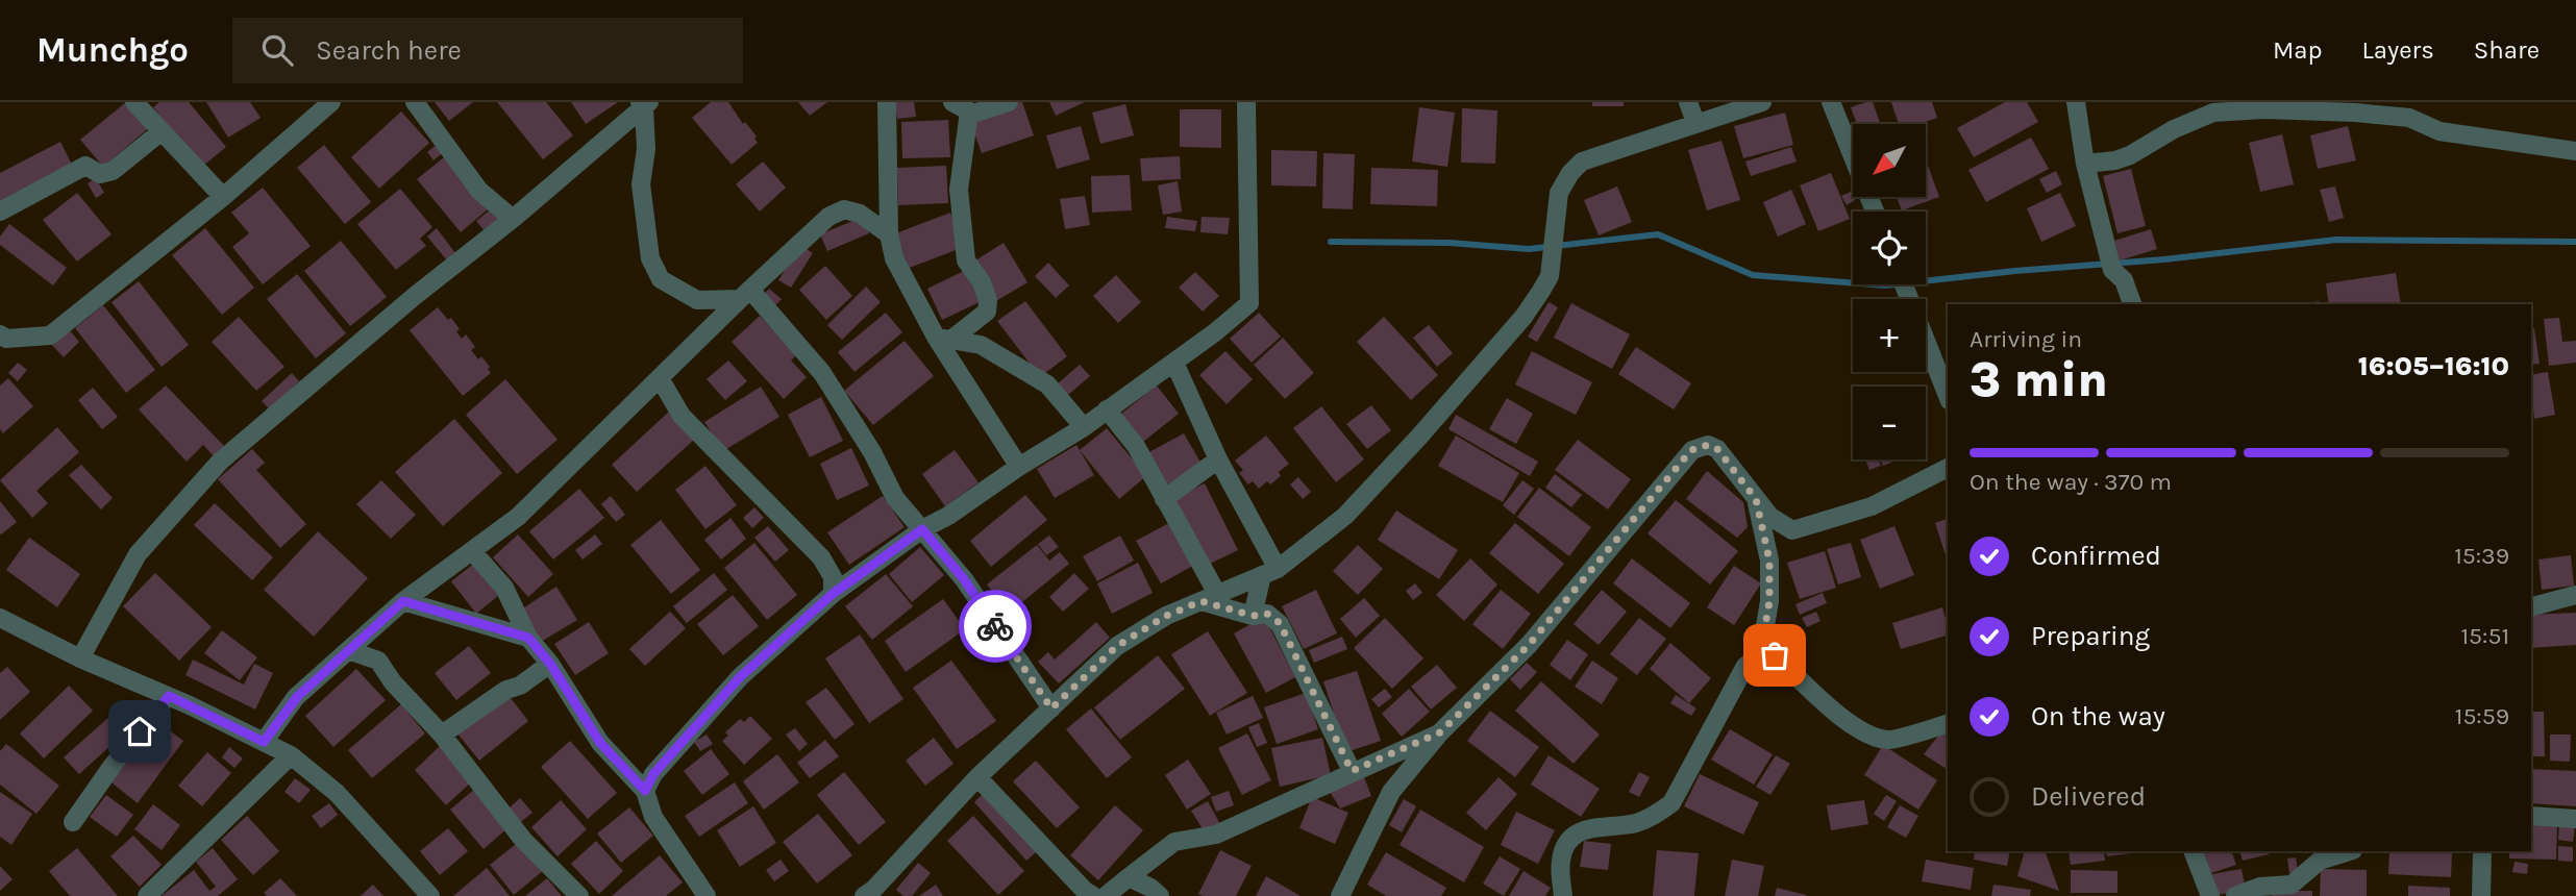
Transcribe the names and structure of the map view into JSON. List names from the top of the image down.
{
  "north": "bottom left",
  "page": {
    "header": "Munchgo",
    "search": "Search here",
    "nav": ["Map", "Layers", "Share"],
    "map_buttons": ["+", "−"],
    "heading": ["3 min", "Arriving in", "16:05–16:10"],
    "bar": "On the way · 370 m",
    "list": [
      ["Confirmed", "15:39"],
      ["Preparing", "15:51"],
      ["On the way", "15:59"],
      "Delivered"
    ]
  }
}
